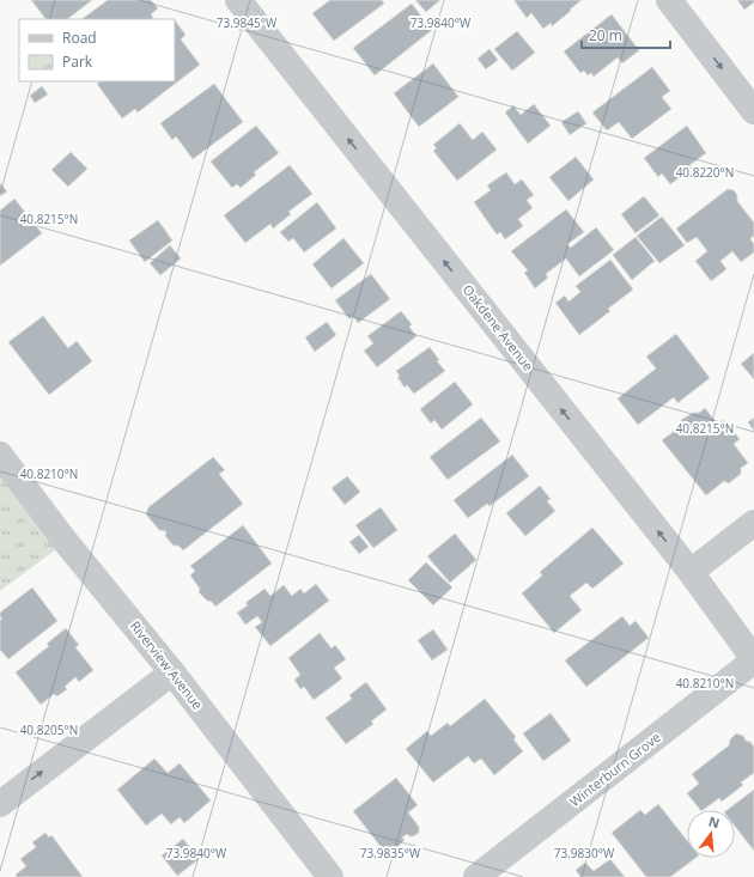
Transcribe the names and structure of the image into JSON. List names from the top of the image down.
{
  "streets": {
    "street": ["Oakdene Avenue", "Riverview Avenue", "Winterburn Grove"]
  },
  "crossings": [
    ["Oakdene Avenue", "Winterburn Grove"]
  ],
  "one_way": ["Oakdene Avenue"],
  "legend": ["Road", "Park"],
  "scale_bar": "20 m",
  "north": "top",
  "coordinates": [
    "73.9845°W",
    "73.9840°W",
    "40.8220°N",
    "40.8215°N",
    "40.8210°N",
    "40.8205°N",
    "73.9835°W",
    "73.9830°W"
  ]
}
